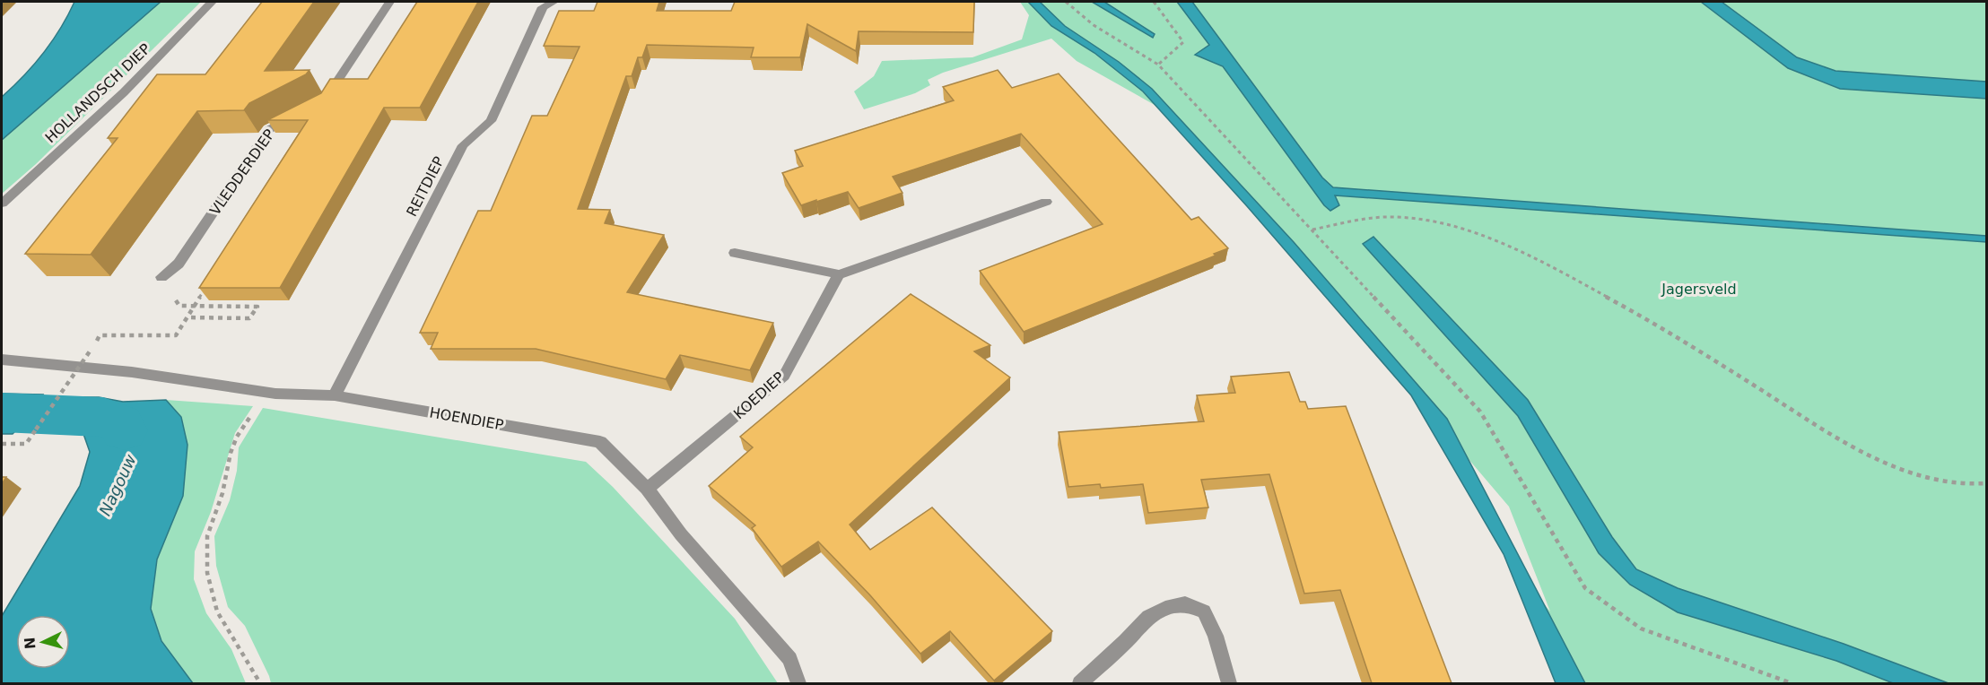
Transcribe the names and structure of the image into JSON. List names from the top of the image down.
{
  "streets": {
    "street": [
      "HOLLANDSCH DIEP",
      "VLEDDERDIEP",
      "REITDIEP",
      "KOEDIEP",
      "HOENDIEP"
    ]
  },
  "crossings": [
    ["REITDIEP", "HOENDIEP"],
    ["KOEDIEP", "HOENDIEP"]
  ],
  "water": ["Nagouw"],
  "parks": ["Jagersveld"],
  "north": "left"
}
